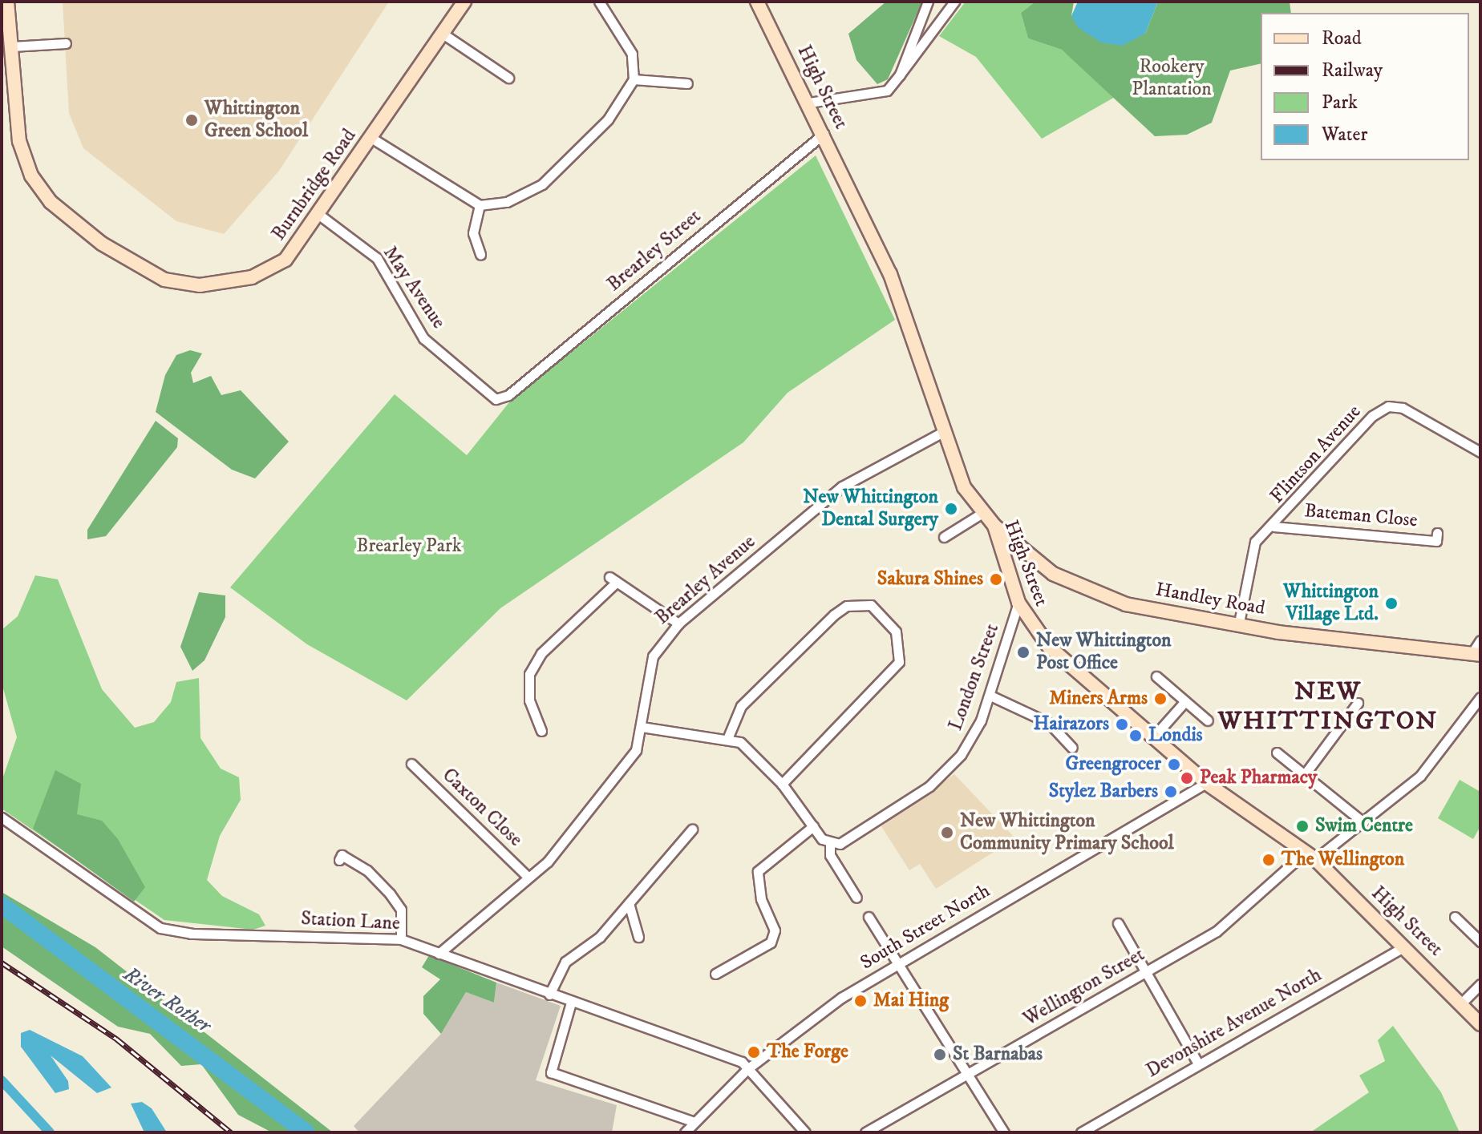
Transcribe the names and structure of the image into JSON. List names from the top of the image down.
{
  "streets": {
    "street": [
      "High Street",
      "Burnbridge Road",
      "Brearley Street",
      "May Avenue",
      "Flintson Avenue",
      "Bateman Close",
      "Brearley Avenue",
      "Handley Road",
      "London Street",
      "Caxton Close",
      "Station Lane",
      "South Street North",
      "Wellington Street",
      "Devonshire Avenue North"
    ]
  },
  "crossings": [
    ["High Street", "Brearley Street"],
    ["High Street", "Brearley Avenue"],
    ["High Street", "Handley Road"],
    ["High Street", "London Street"],
    ["High Street", "South Street North"],
    ["High Street", "Wellington Street"],
    ["High Street", "Devonshire Avenue North"],
    ["Burnbridge Road", "May Avenue"],
    ["Brearley Street", "May Avenue"],
    ["Flintson Avenue", "Bateman Close"],
    ["Flintson Avenue", "Handley Road"],
    ["Brearley Avenue", "Caxton Close"],
    ["Brearley Avenue", "Station Lane"],
    ["Station Lane", "South Street North"]
  ],
  "districts": ["NEW WHITTINGTON"],
  "water": ["River Rother"],
  "parks": ["Rookery Plantation", "Brearley Park"],
  "places": [
    "Whittington Green School",
    "New Whittington Dental Surgery",
    "Sakura Shines",
    "Whittington Village Ltd.",
    "New Whittington Post Office",
    "Miners Arms",
    "Hairazors",
    "Londis",
    "Greengrocer",
    "Peak Pharmacy",
    "Stylez Barbers",
    "Swim Centre",
    "New Whittington Community Primary School",
    "The Wellington",
    "Mai Hing",
    "The Forge",
    "St Barnabas"
  ],
  "legend": [
    "Road",
    "Railway",
    "Park",
    "Water"
  ]
}
